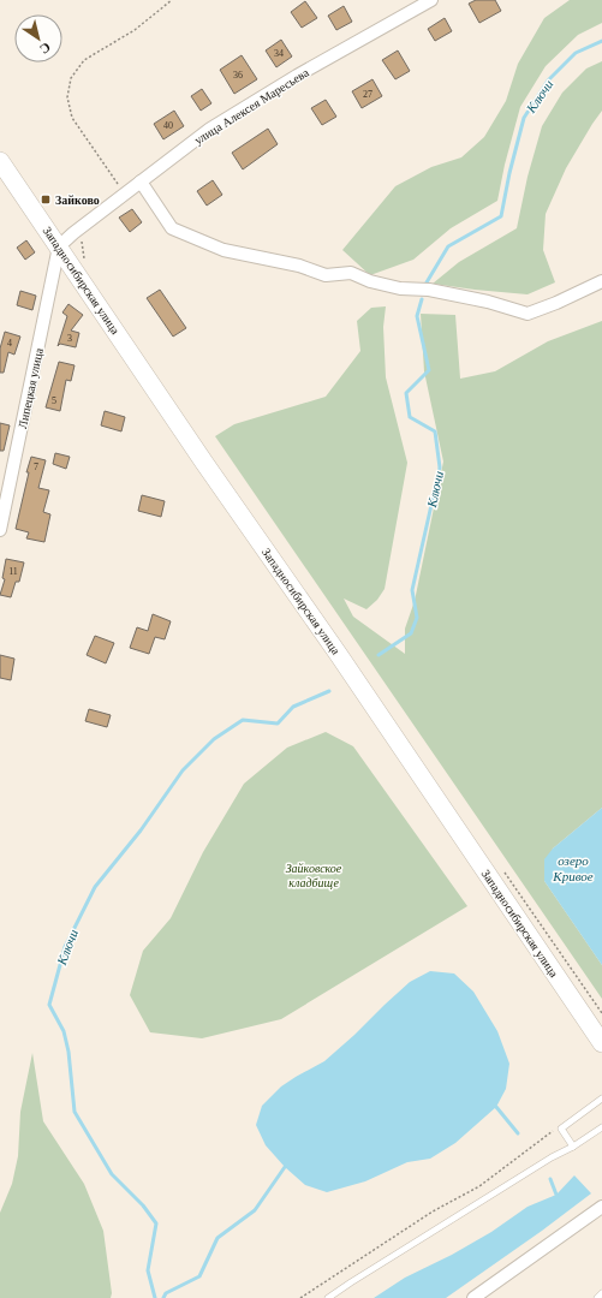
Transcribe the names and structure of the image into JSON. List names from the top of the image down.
{
  "streets": {
    "main road": ["Западносибирская улица"],
    "street": ["улица Алексея Маресьева", "Липецкая улица"]
  },
  "crossings": [
    ["улица Алексея Маресьева", "Западносибирская улица"],
    ["улица Алексея Маресьева", "Липецкая улица"],
    ["Западносибирская улица", "Липецкая улица"]
  ],
  "water": ["Ключи", "озеро Кривое"],
  "parks": ["Зайковское кладбище"],
  "places": {
    "transit": ["Зайково"]
  },
  "house_numbers": [
    "34",
    "36",
    "27",
    "40",
    "3",
    "4",
    "5",
    "7",
    "11"
  ],
  "north": "bottom right"
}
